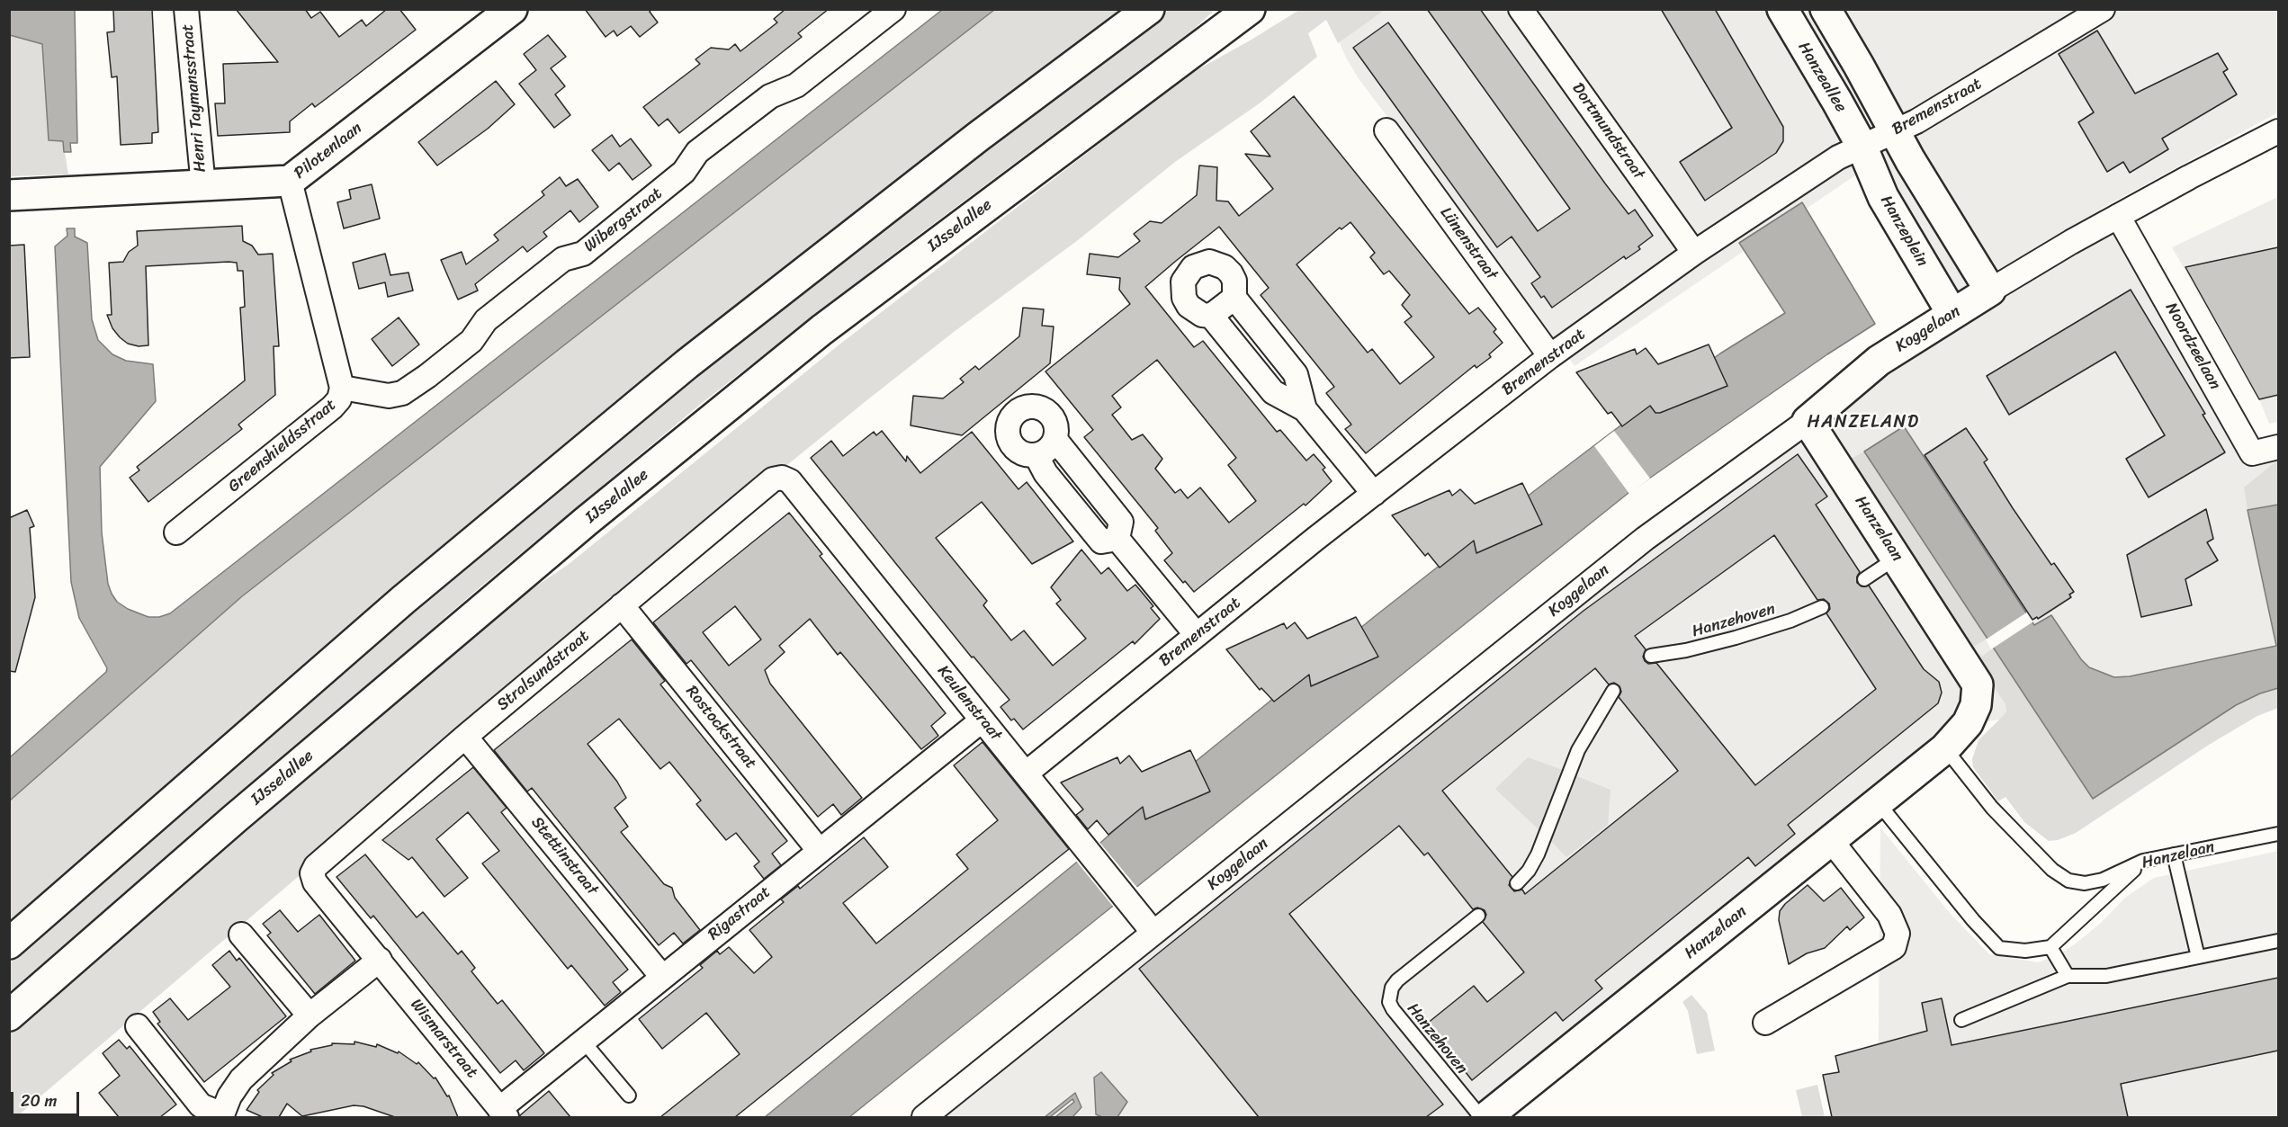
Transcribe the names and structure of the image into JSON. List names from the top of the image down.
{
  "streets": {
    "main road": [
      "Hanzeallee",
      "Pilotenlaan",
      "IJsselallee",
      "Hanzeplein",
      "Koggelaan",
      "Hanzelaan"
    ],
    "street": [
      "Henri Taymansstraat",
      "Bremenstraat",
      "Dortmundstraat",
      "Wibergstraat",
      "Lünenstraat",
      "Noordzeelaan",
      "Greenshieldsstraat",
      "Stralsundstraat",
      "Keulenstraat",
      "Rostockstraat",
      "Stettinstraat",
      "Rigastraat",
      "Wismarstraat"
    ],
    "lane": ["Hanzehoven"]
  },
  "crossings": [
    ["Hanzeallee", "Bremenstraat"],
    ["Hanzeallee", "Hanzeplein"],
    ["Henri Taymansstraat", "Pilotenlaan"],
    ["Bremenstraat", "Dortmundstraat"],
    ["Bremenstraat", "Hanzeplein"],
    ["Bremenstraat", "Lünenstraat"],
    ["Bremenstraat", "Keulenstraat"],
    ["Pilotenlaan", "Greenshieldsstraat"],
    ["Wibergstraat", "Greenshieldsstraat"],
    ["Hanzeplein", "Koggelaan"],
    ["Koggelaan", "Noordzeelaan"],
    ["Koggelaan", "Hanzelaan"],
    ["Koggelaan", "Keulenstraat"],
    ["Stralsundstraat", "Keulenstraat"],
    ["Stralsundstraat", "Rostockstraat"],
    ["Stralsundstraat", "Stettinstraat"],
    ["Stralsundstraat", "Wismarstraat"],
    ["Keulenstraat", "Rigastraat"],
    ["Rostockstraat", "Rigastraat"],
    ["Stettinstraat", "Rigastraat"],
    ["Rigastraat", "Wismarstraat"]
  ],
  "districts": ["HANZELAND"],
  "scale_bar": "20 m"
}
